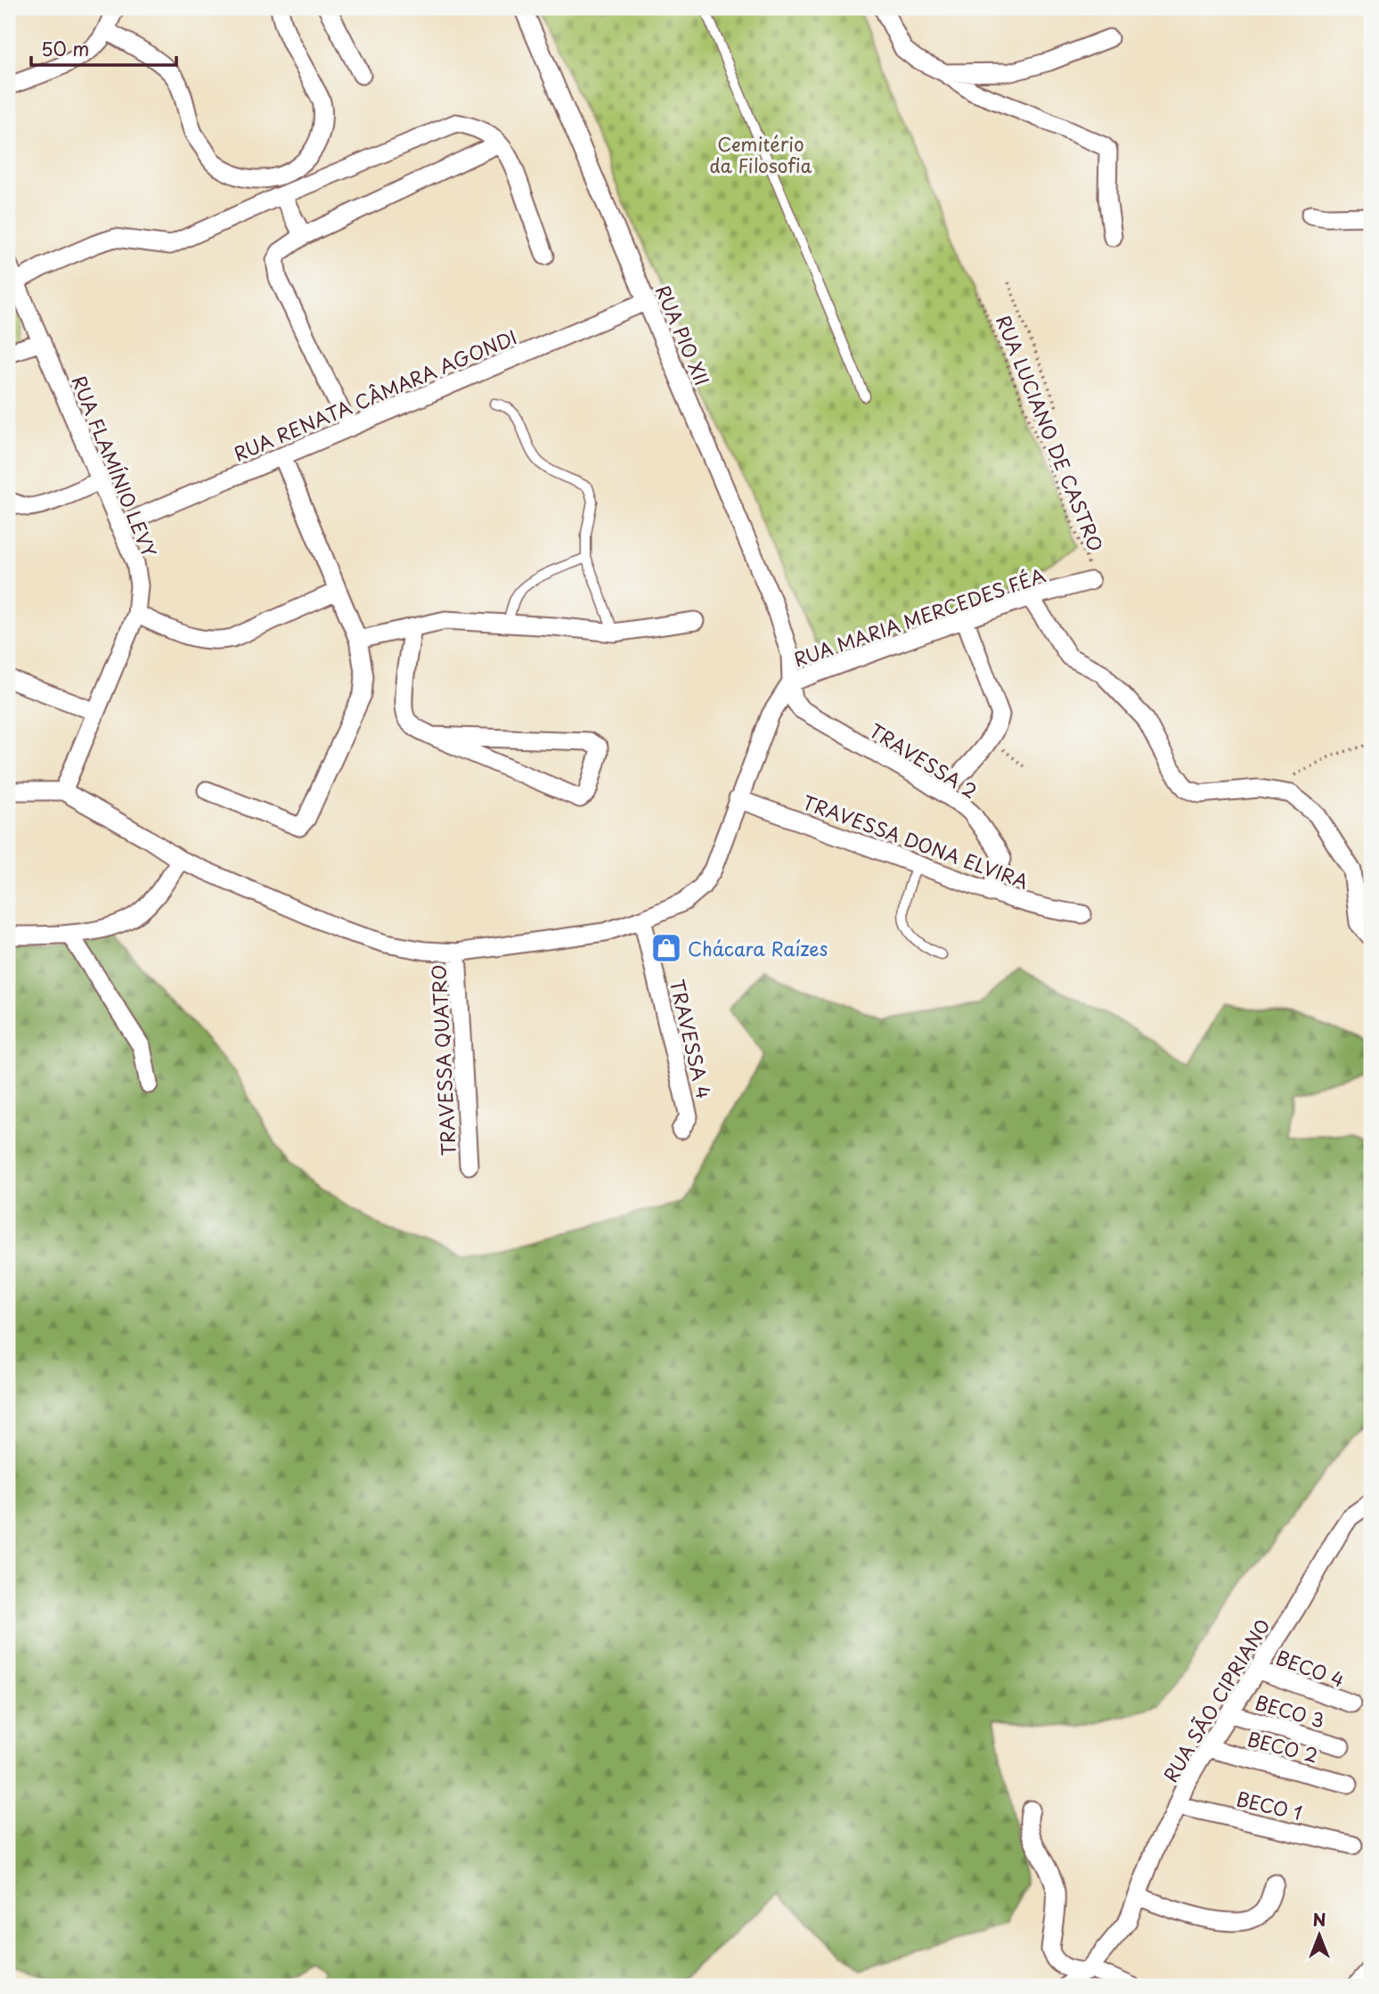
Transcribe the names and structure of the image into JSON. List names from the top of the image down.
{
  "streets": {
    "street": [
      "RUA PIO XII",
      "RUA RENATA CÂMARA AGONDI",
      "RUA FLAMÍNIO LEVY",
      "RUA MARIA MERCEDES FÉA",
      "TRAVESSA 2",
      "TRAVESSA DONA ELVIRA",
      "TRAVESSA 4",
      "TRAVESSA QUATRO",
      "BECO 4",
      "RUA SÃO CIPRIANO",
      "BECO 3",
      "BECO 2",
      "BECO 1"
    ],
    "path": ["RUA LUCIANO DE CASTRO"]
  },
  "crossings": [
    ["RUA PIO XII", "RUA RENATA CÂMARA AGONDI"],
    ["RUA PIO XII", "RUA MARIA MERCEDES FÉA"],
    ["RUA PIO XII", "TRAVESSA 2"],
    ["RUA RENATA CÂMARA AGONDI", "RUA FLAMÍNIO LEVY"],
    ["RUA LUCIANO DE CASTRO", "RUA MARIA MERCEDES FÉA"],
    ["RUA FLAMÍNIO LEVY", "RUA MARIA MERCEDES FÉA"],
    ["RUA MARIA MERCEDES FÉA", "TRAVESSA 2"],
    ["RUA MARIA MERCEDES FÉA", "TRAVESSA DONA ELVIRA"],
    ["RUA MARIA MERCEDES FÉA", "TRAVESSA 4"],
    ["RUA MARIA MERCEDES FÉA", "TRAVESSA QUATRO"],
    ["TRAVESSA 2", "TRAVESSA DONA ELVIRA"],
    ["BECO 4", "RUA SÃO CIPRIANO"],
    ["RUA SÃO CIPRIANO", "BECO 3"],
    ["RUA SÃO CIPRIANO", "BECO 2"],
    ["RUA SÃO CIPRIANO", "BECO 1"]
  ],
  "parks": ["Cemitério da Filosofia"],
  "places": {
    "shop": ["Chácara Raízes"]
  },
  "scale_bar": "50 m",
  "north": "top"
}
